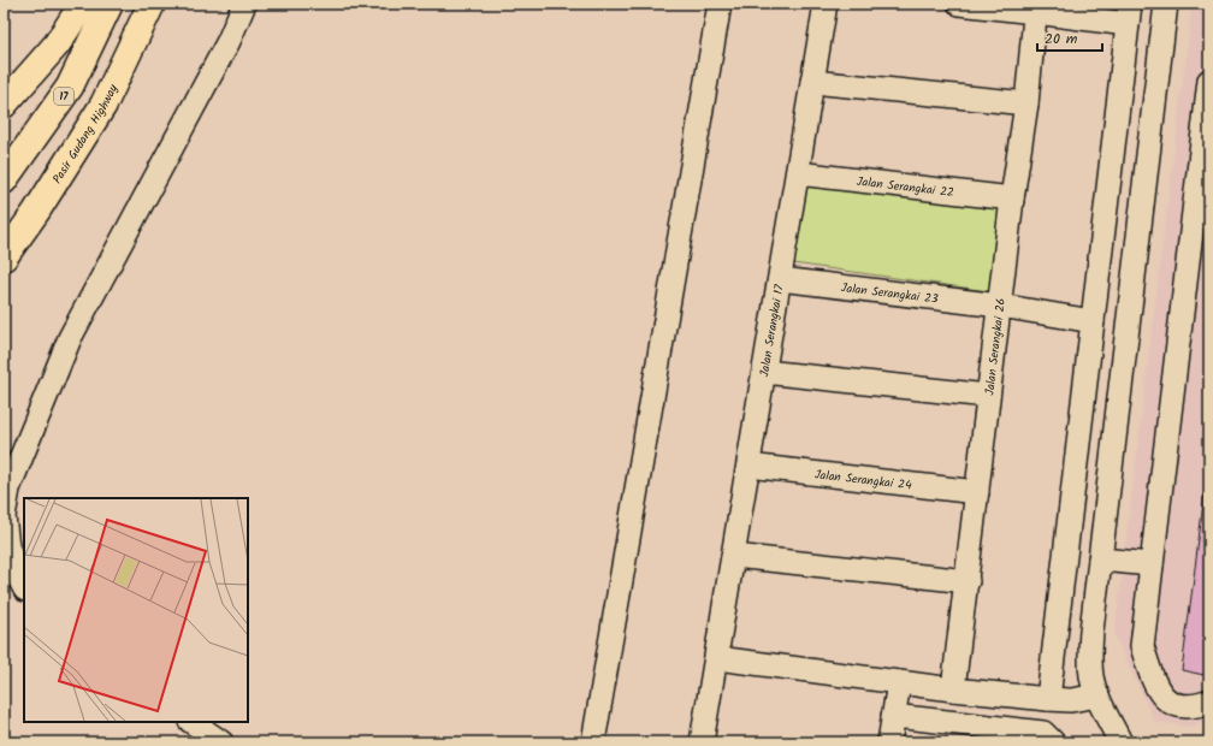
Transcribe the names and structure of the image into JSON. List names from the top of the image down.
{
  "streets": {
    "highway": ["17", "Pasir Gudang Highway"],
    "street": [
      "Jalan Serangkai 22",
      "Jalan Serangkai 23",
      "Jalan Serangkai 17",
      "Jalan Serangkai 26",
      "Jalan Serangkai 24"
    ]
  },
  "crossings": [
    ["Jalan Serangkai 22", "Jalan Serangkai 17"],
    ["Jalan Serangkai 22", "Jalan Serangkai 26"],
    ["Jalan Serangkai 23", "Jalan Serangkai 17"],
    ["Jalan Serangkai 23", "Jalan Serangkai 26"],
    ["Jalan Serangkai 17", "Jalan Serangkai 24"],
    ["Jalan Serangkai 26", "Jalan Serangkai 24"]
  ],
  "scale_bar": "20 m"
}
